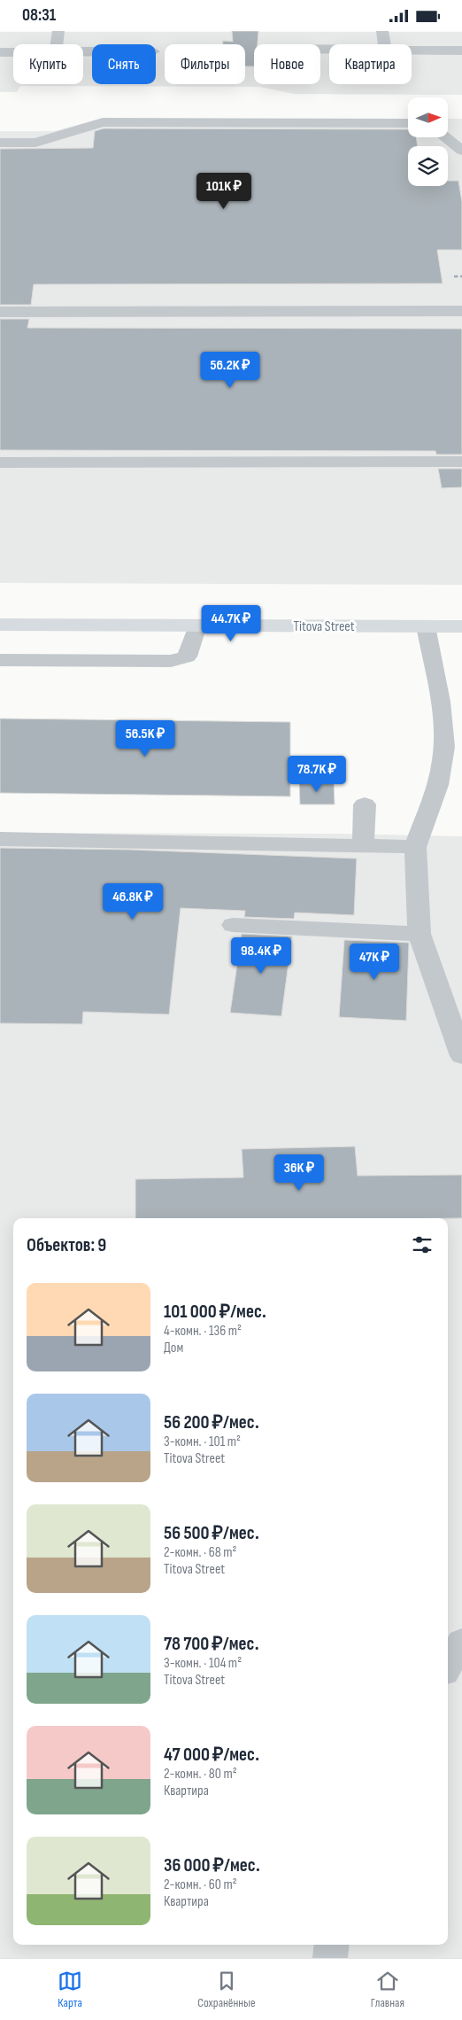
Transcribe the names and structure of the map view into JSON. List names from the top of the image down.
{
  "streets": {
    "main road": ["Titova Street"]
  },
  "north": "right",
  "page": {
    "status": "08:31",
    "chip": [
      "Купить",
      "Снять",
      "Фильтры",
      "Новое",
      "Квартира"
    ],
    "price": [
      "101K ₽",
      "56.2K ₽",
      "44.7K ₽",
      "56.5K ₽",
      "78.7K ₽",
      "46.8K ₽",
      "98.4K ₽",
      "47K ₽",
      "36K ₽"
    ],
    "heading": "Объектов: 9",
    "list": [
      {
        "name": "101 000 ₽/мес.",
        "note": "4-комн. · 136 m² · Дом"
      },
      {
        "name": "56 200 ₽/мес.",
        "note": "3-комн. · 101 m² · Titova Street"
      },
      {
        "name": "56 500 ₽/мес.",
        "note": "2-комн. · 68 m² · Titova Street"
      },
      {
        "name": "78 700 ₽/мес.",
        "note": "3-комн. · 104 m² · Titova Street"
      },
      {
        "name": "47 000 ₽/мес.",
        "note": "2-комн. · 80 m² · Квартира"
      },
      {
        "name": "36 000 ₽/мес.",
        "note": "2-комн. · 60 m² · Квартира"
      }
    ],
    "tabs": ["Карта", "Сохранённые", "Главная"]
  }
}
